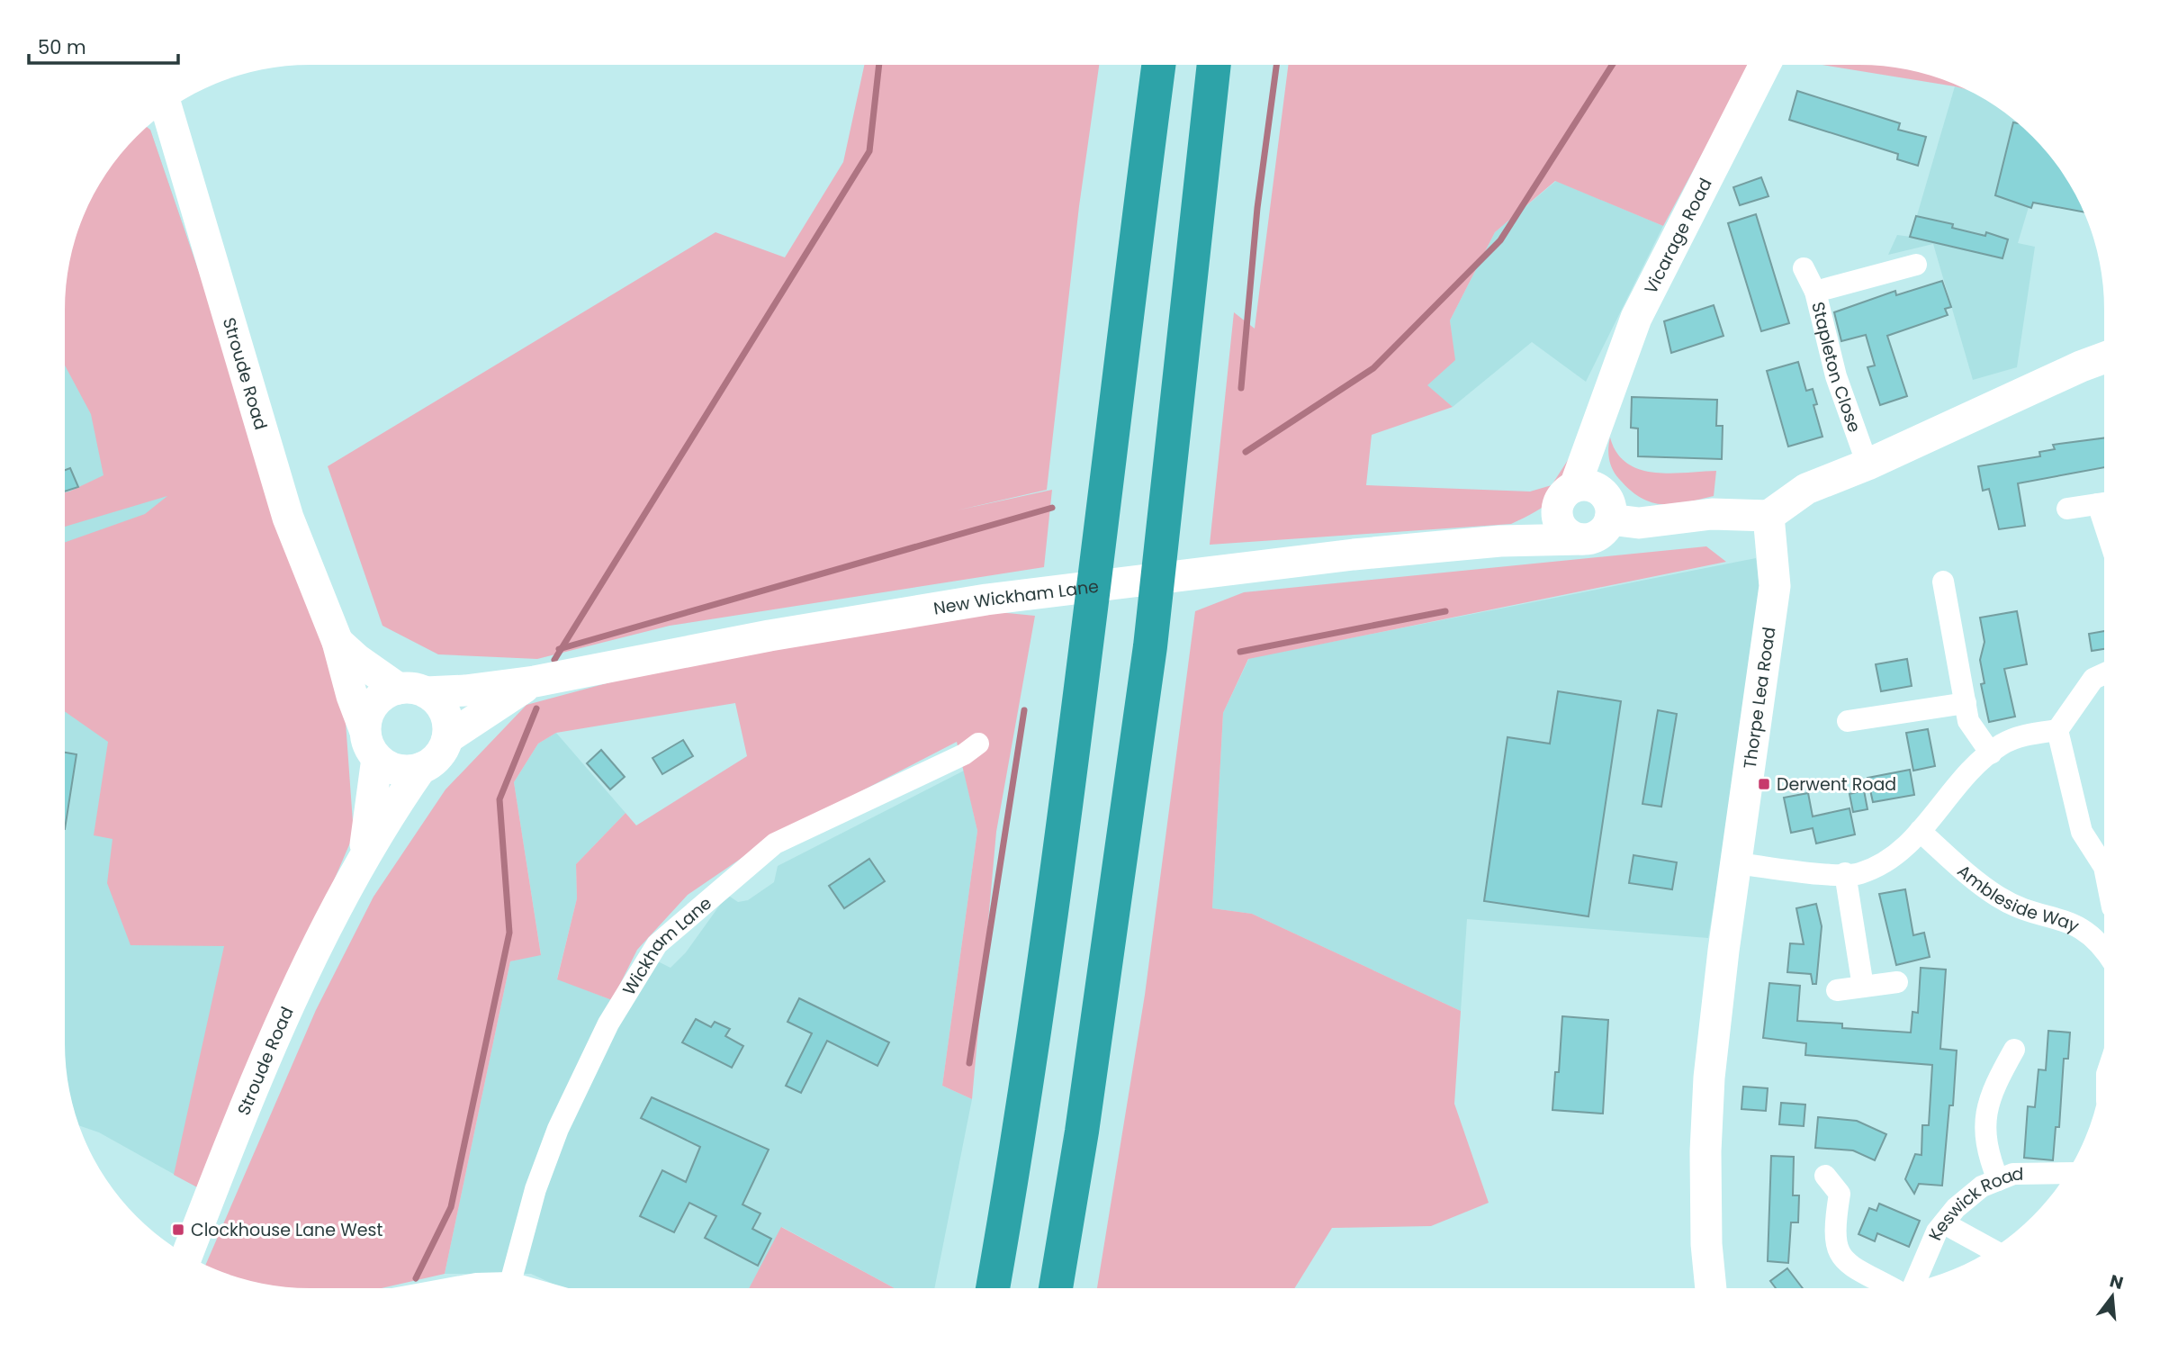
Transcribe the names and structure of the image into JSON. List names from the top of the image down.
{
  "streets": {
    "street": [
      "Vicarage Road",
      "Stapleton Close",
      "Stroude Road",
      "New Wickham Lane",
      "Thorpe Lea Road",
      "Ambleside Way",
      "Wickham Lane",
      "Keswick Road"
    ]
  },
  "crossings": [
    ["Vicarage Road", "New Wickham Lane"],
    ["Stroude Road", "New Wickham Lane"]
  ],
  "places": {
    "transit": ["Derwent Road", "Clockhouse Lane West"]
  },
  "scale_bar": "50 m",
  "north": "top"
}
